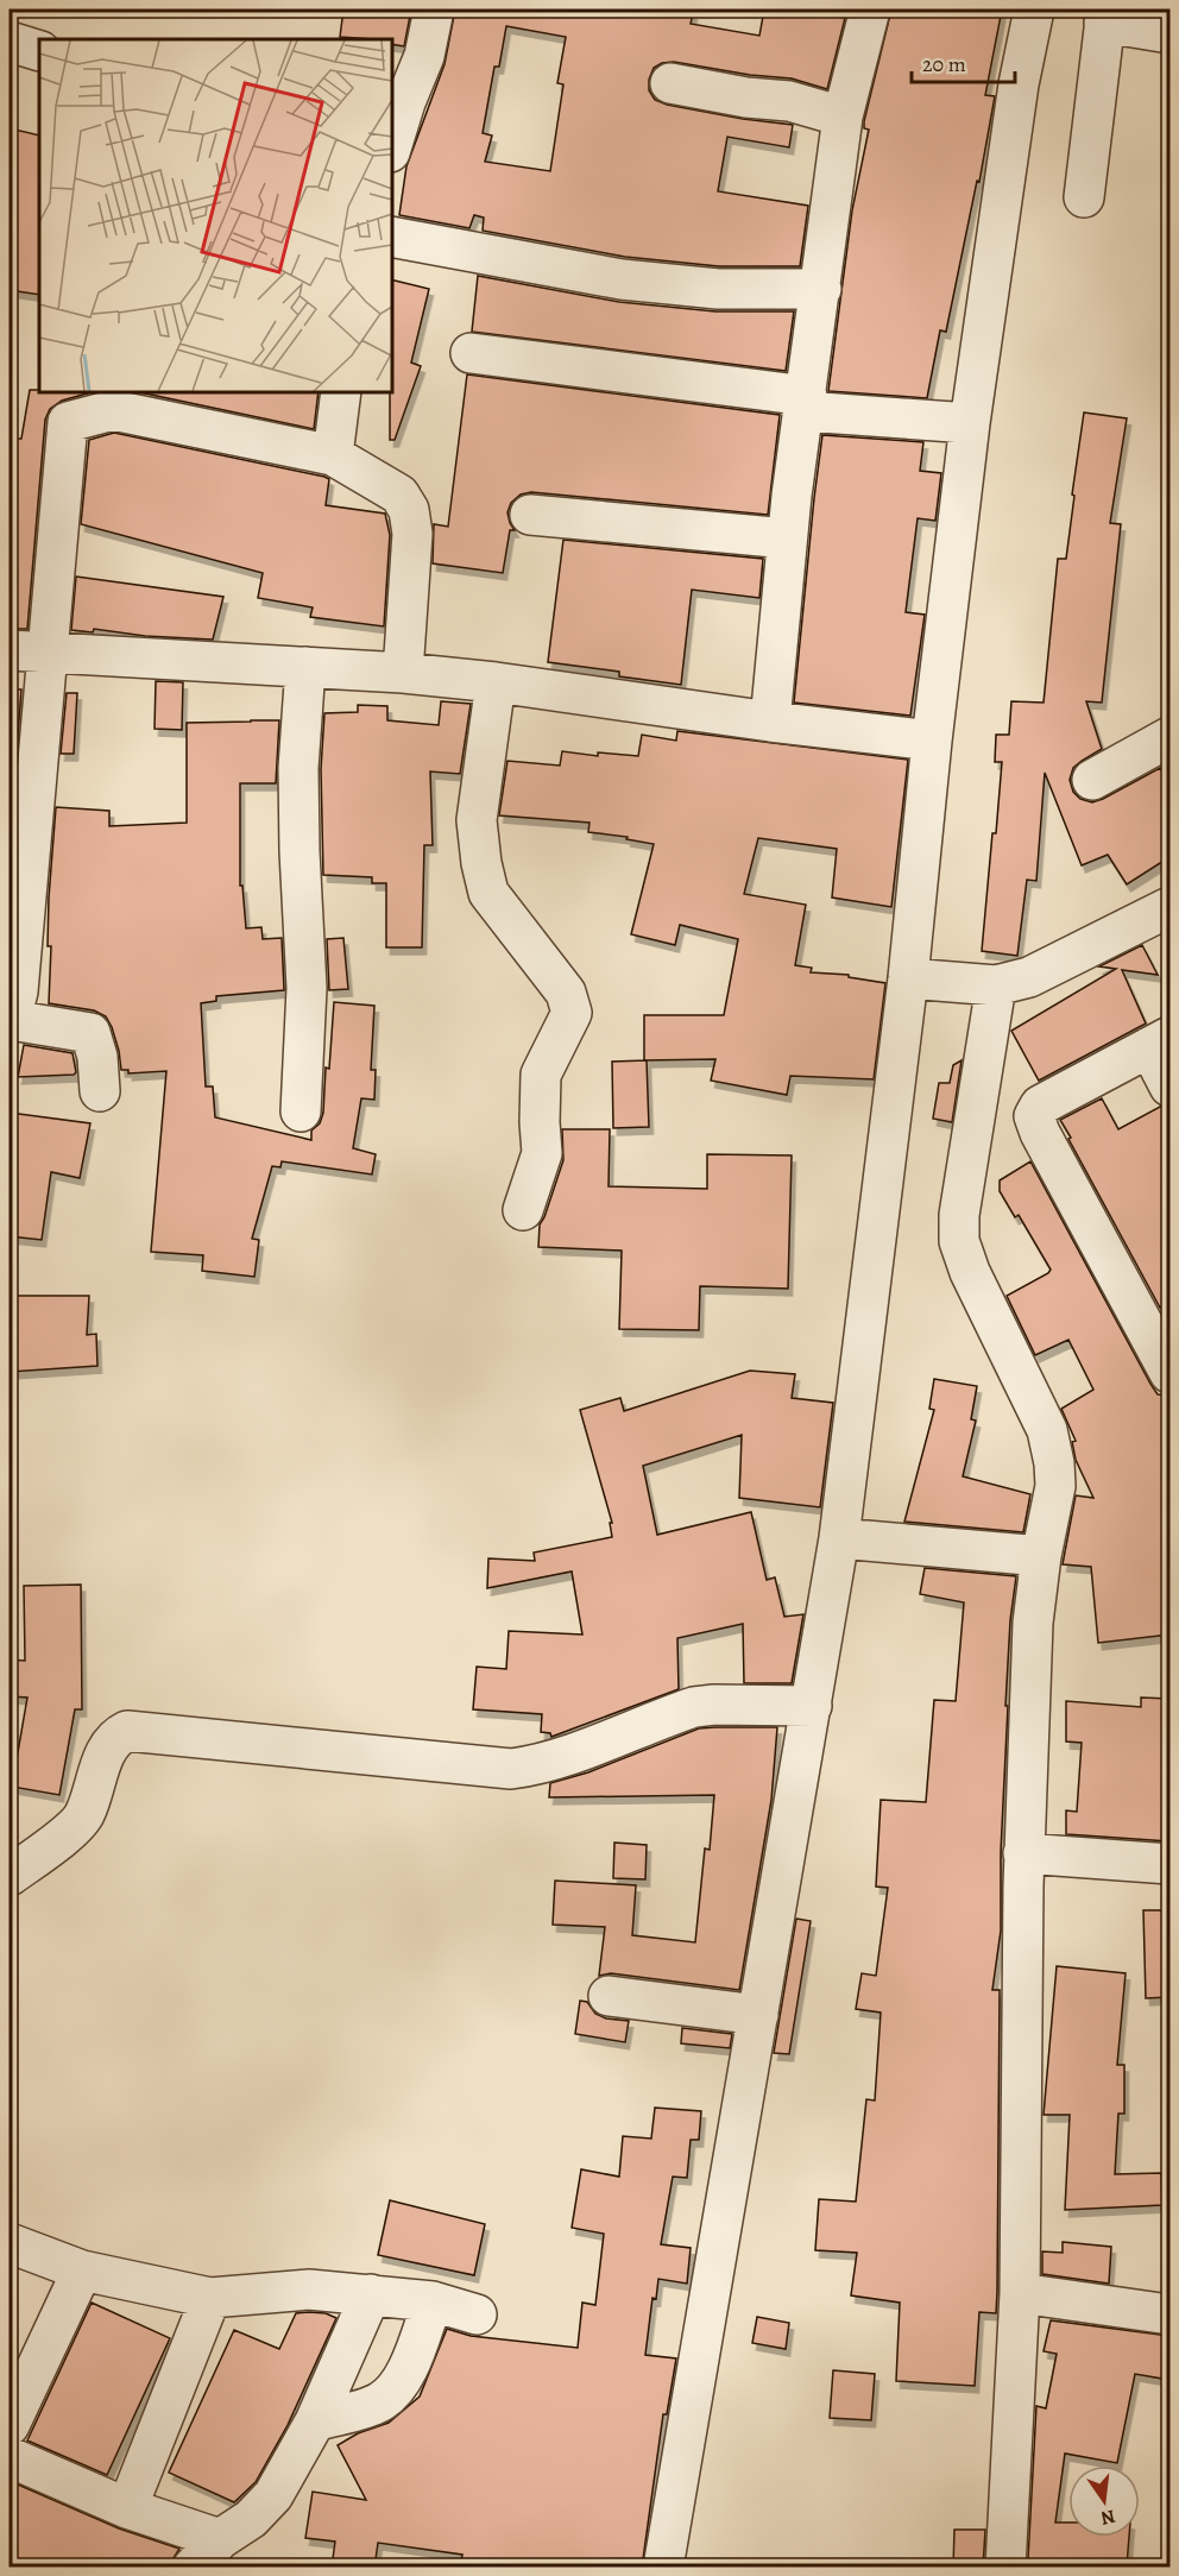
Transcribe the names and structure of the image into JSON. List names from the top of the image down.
{
  "scale_bar": "20 m",
  "north": "bottom"
}
